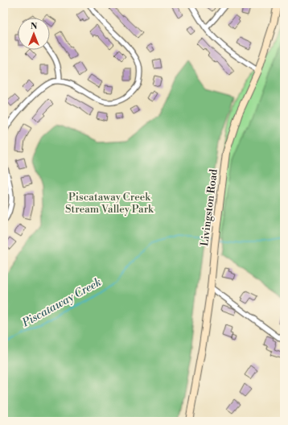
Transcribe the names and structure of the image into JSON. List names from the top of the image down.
{
  "streets": {
    "main road": ["Livingston Road"]
  },
  "water": ["Piscataway Creek"],
  "parks": ["Piscataway Creek Stream Valley Park"],
  "north": "top"
}
